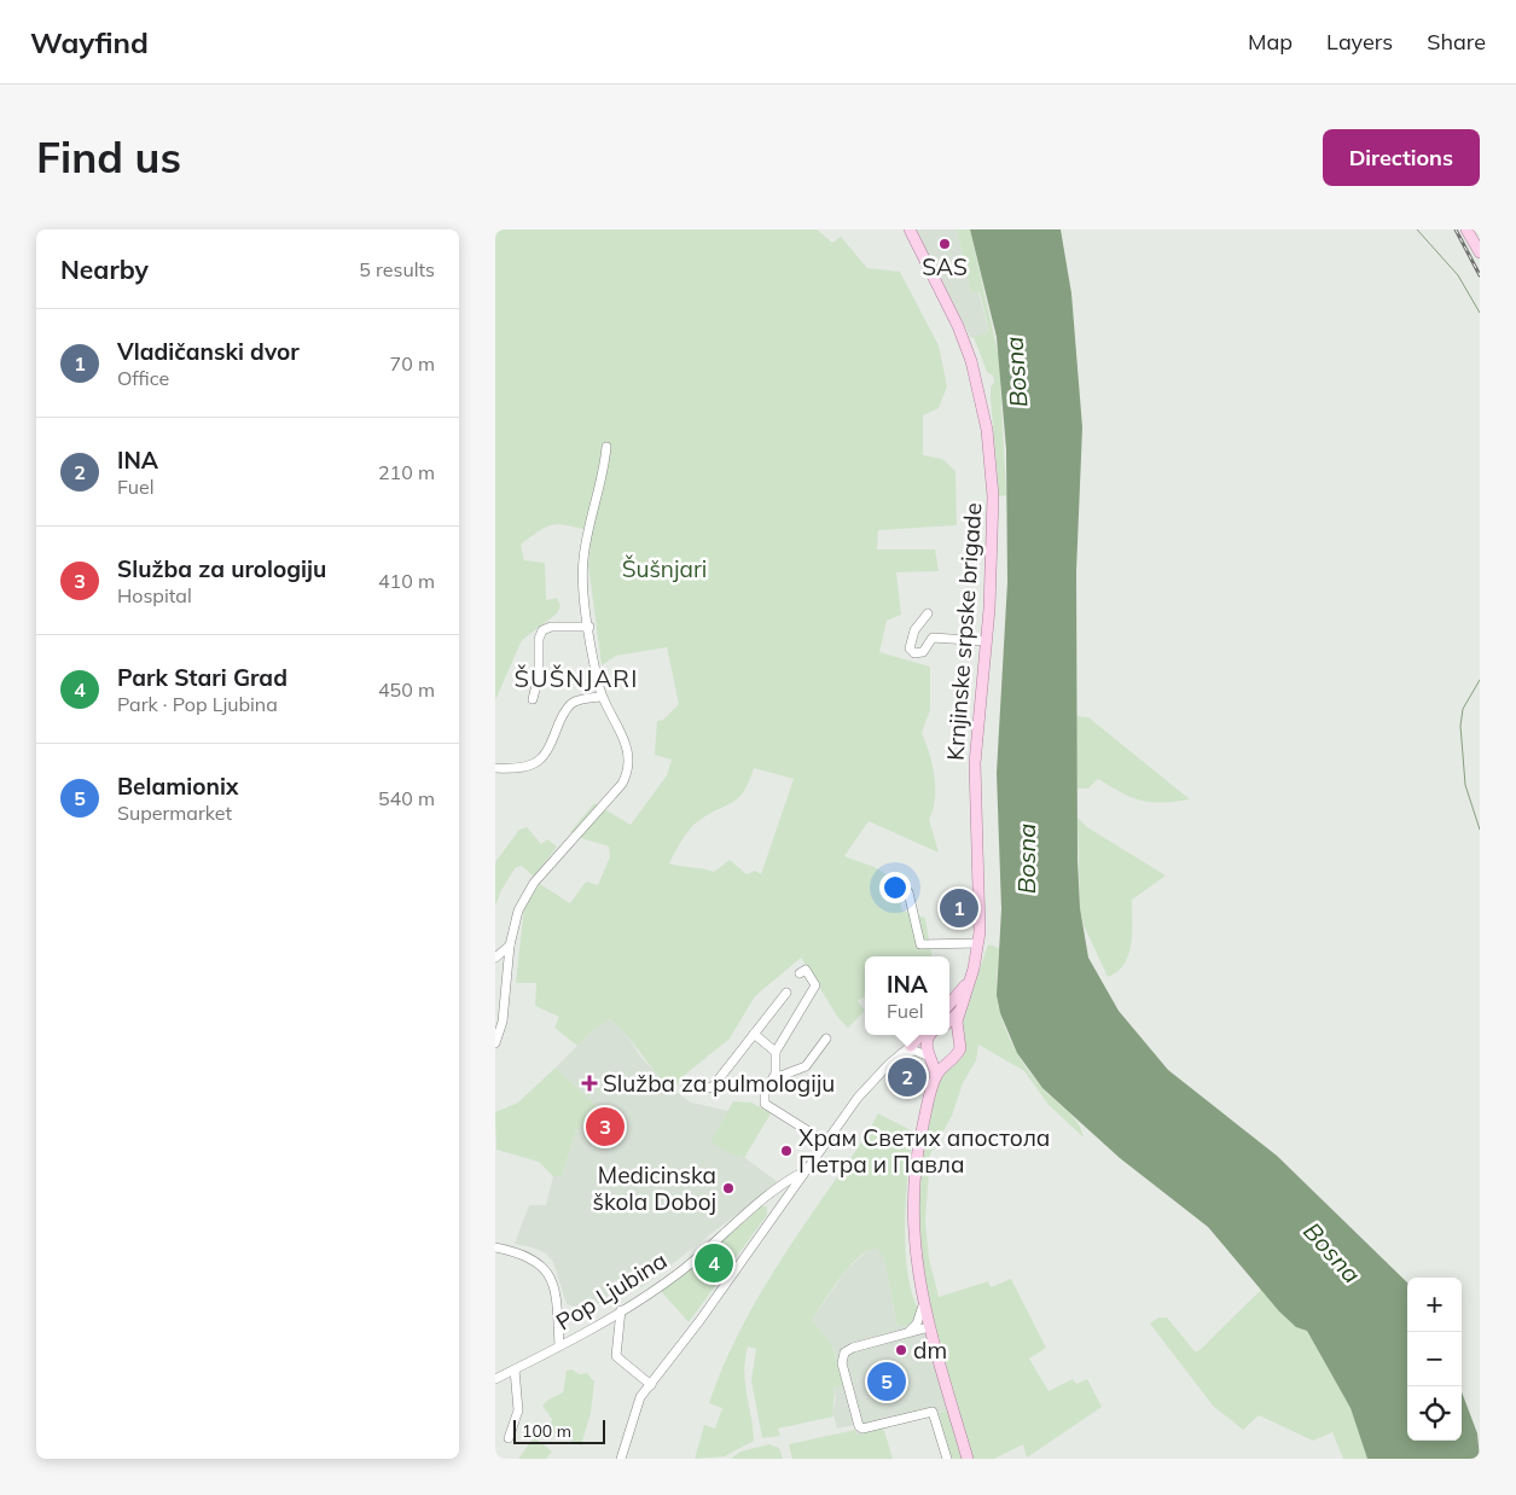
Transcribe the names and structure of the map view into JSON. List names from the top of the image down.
{
  "streets": {
    "main road": ["Krnjinske srpske brigade"],
    "street": ["Pop Ljubina"]
  },
  "districts": ["ŠUŠNJARI"],
  "water": ["Bosna"],
  "parks": ["Šušnjari"],
  "places": {
    "other": [
      "SAS",
      "Храм Светих апостола Петра и Павла",
      "Medicinska škola Doboj",
      "dm"
    ],
    "health": ["Služba za pulmologiju"]
  },
  "scale_bar": "100 m",
  "page": {
    "header": "Wayfind",
    "nav": ["Map", "Layers", "Share"],
    "buttons": "Directions",
    "title": "Find us",
    "heading": ["Nearby", "5 results"],
    "list": [
      {
        "mark": "1",
        "name": "Vladičanski dvor",
        "note": "Office",
        "value": "70 m"
      },
      {
        "mark": "2",
        "name": "INA",
        "note": "Fuel",
        "value": "210 m"
      },
      {
        "mark": "3",
        "name": "Služba za urologiju",
        "note": "Hospital",
        "value": "410 m"
      },
      {
        "mark": "4",
        "name": "Park Stari Grad",
        "note": "Park · Pop Ljubina",
        "value": "450 m"
      },
      {
        "mark": "5",
        "name": "Belamionix",
        "note": "Supermarket",
        "value": "540 m"
      }
    ],
    "pins": [
      "1",
      "2",
      "3",
      "4",
      "5"
    ],
    "popup": ["INA", "Fuel"],
    "map_buttons": ["+", "−"],
    "scale": "100 m"
  }
}
